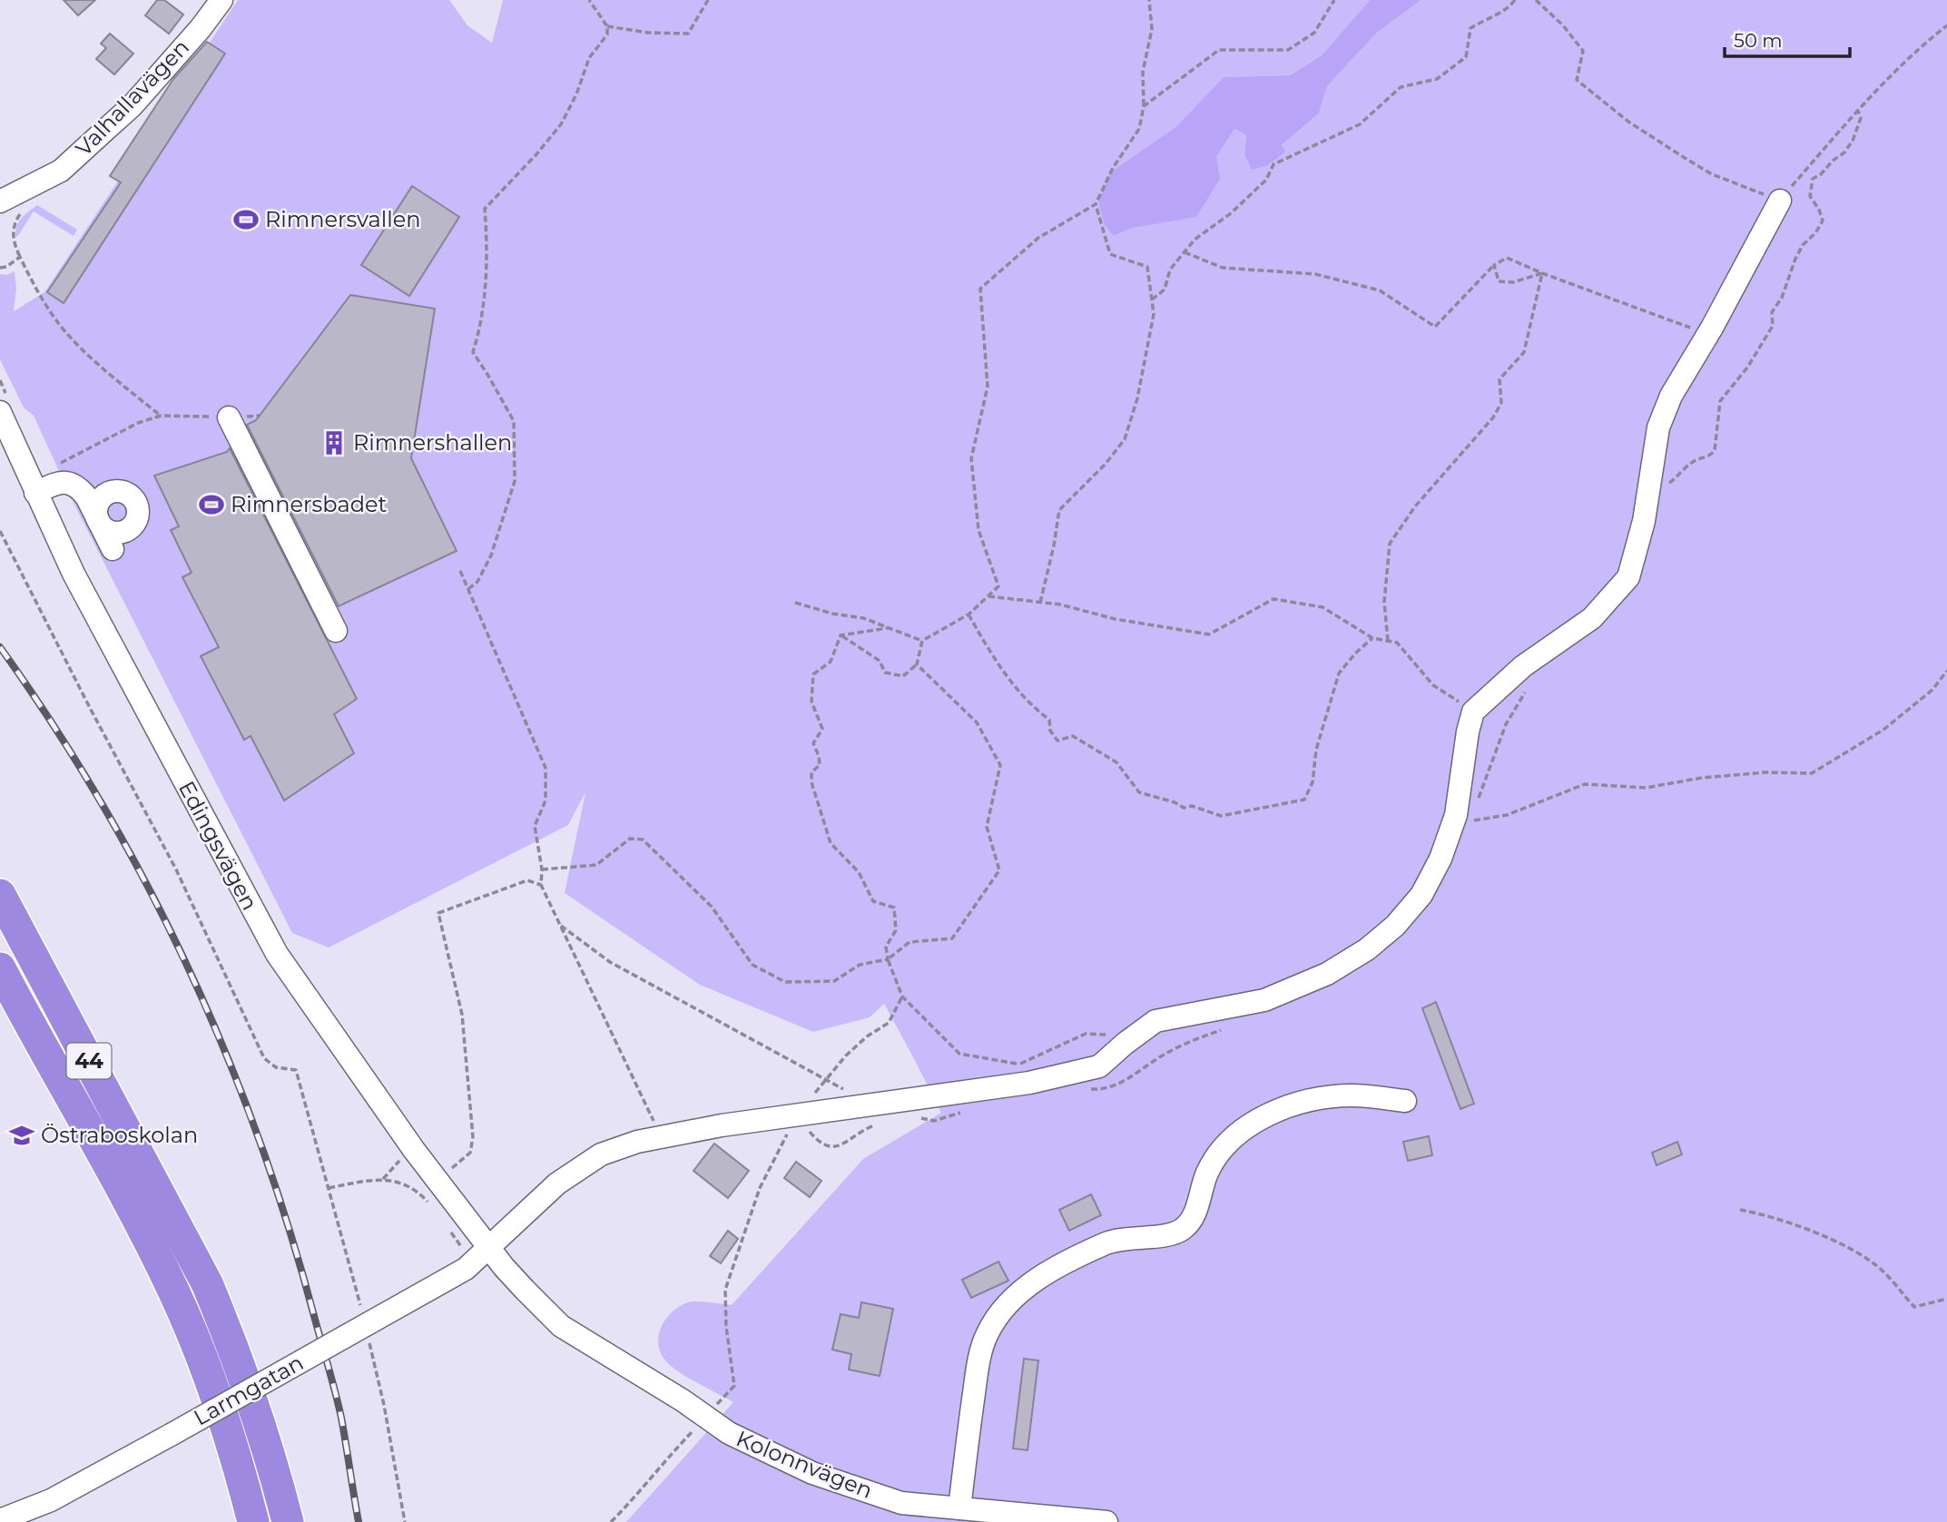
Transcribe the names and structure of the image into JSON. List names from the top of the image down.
{
  "streets": {
    "highway": ["44"],
    "street": [
      "Valhallavägen",
      "Edingsvägen",
      "Larmgatan",
      "Kolonnvägen"
    ]
  },
  "crossings": [
    ["Edingsvägen", "Larmgatan"],
    ["Edingsvägen", "Kolonnvägen"],
    ["Larmgatan", "Kolonnvägen"]
  ],
  "places": {
    "sports": ["Rimnersvallen", "Rimnersbadet"],
    "building": ["Rimnershallen"],
    "school or university": ["Östraboskolan"]
  },
  "scale_bar": "50 m"
}
